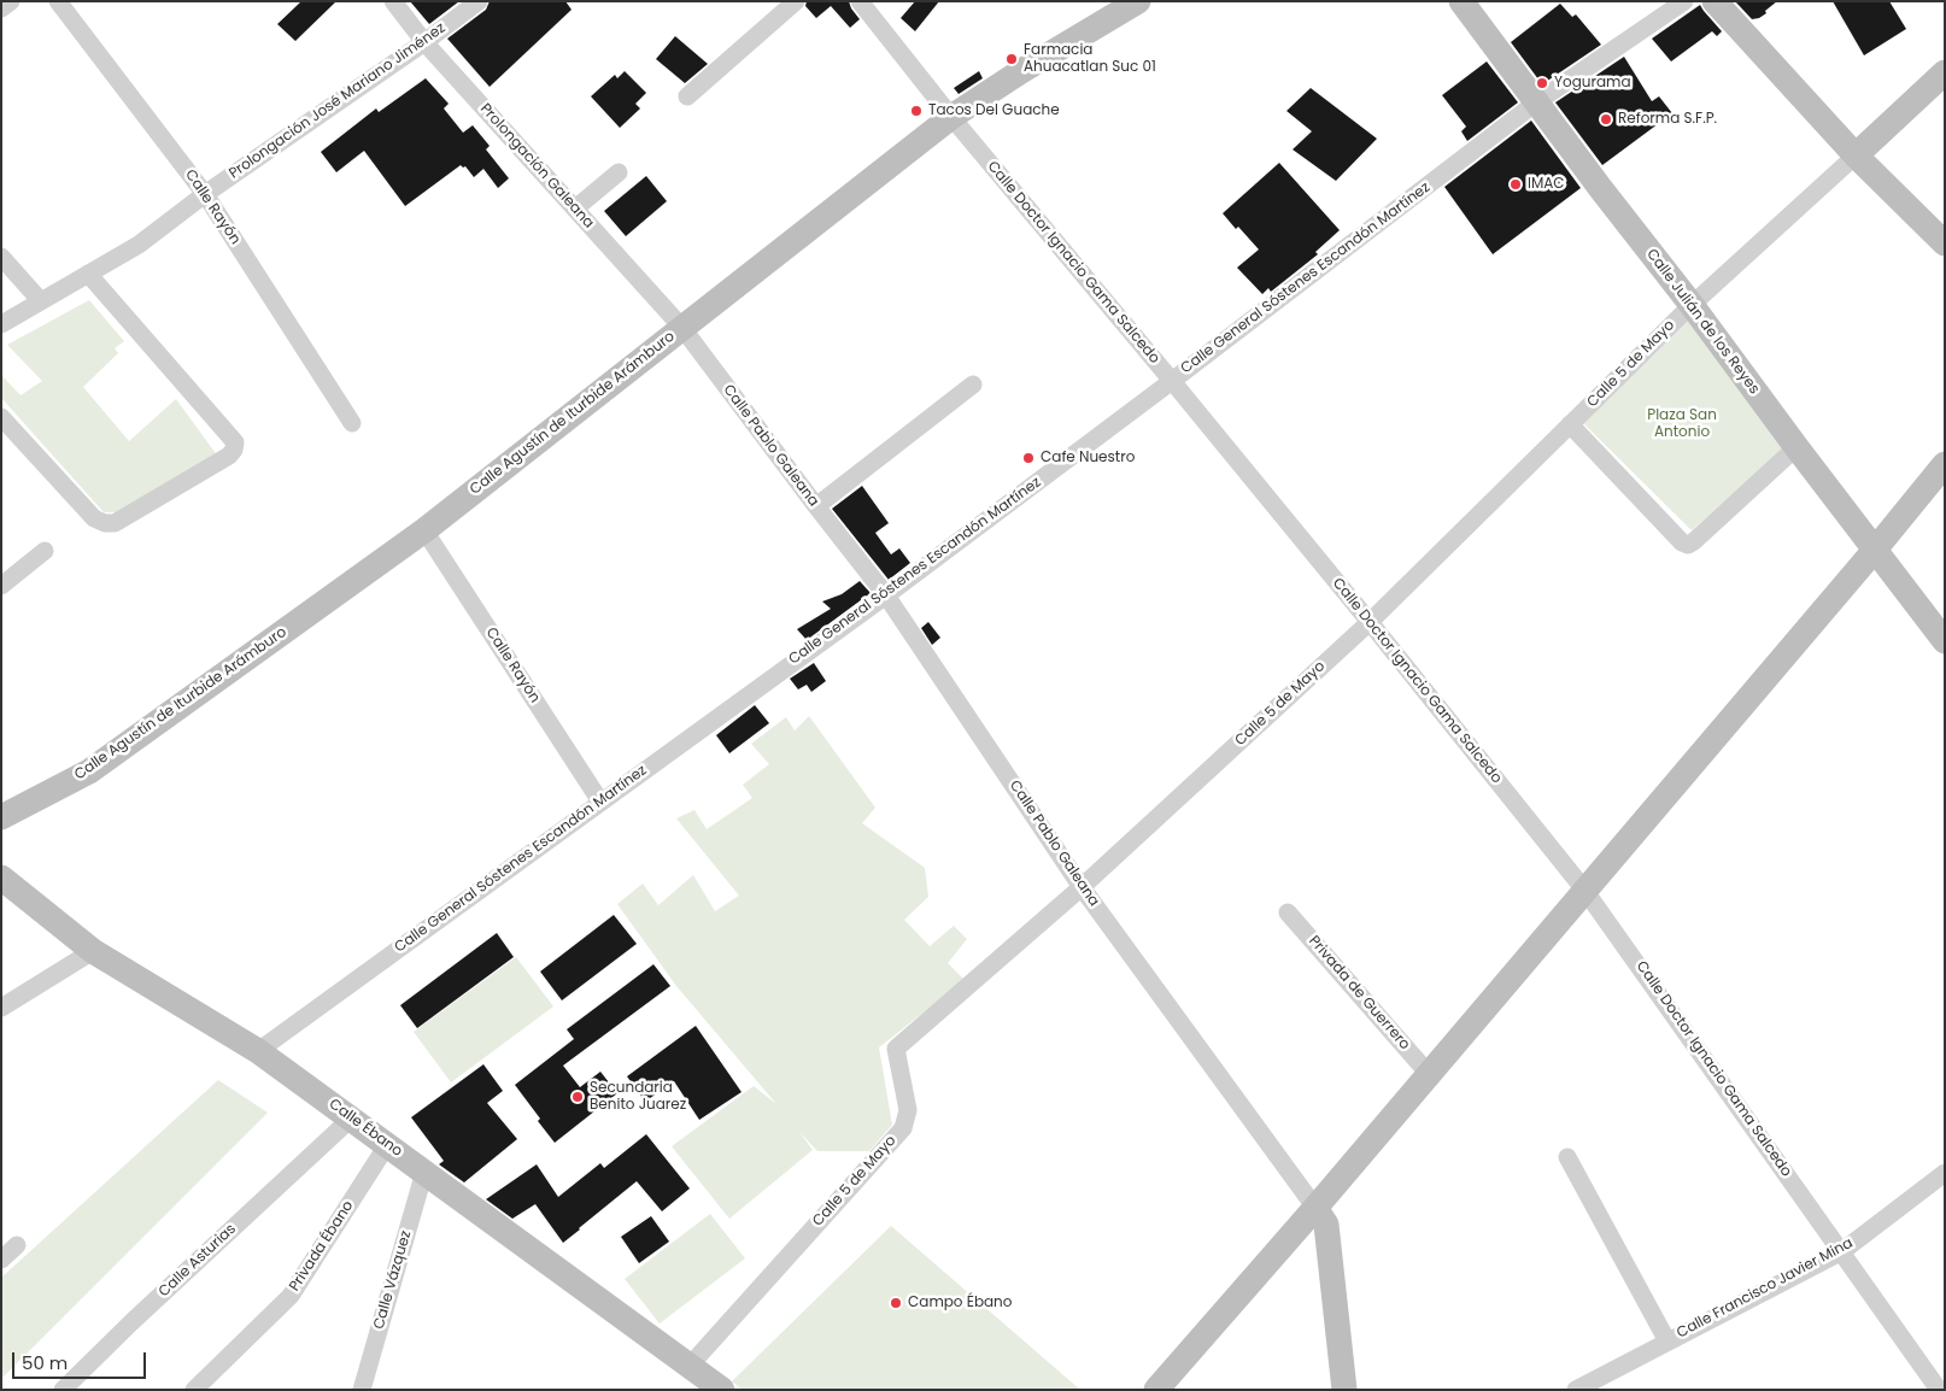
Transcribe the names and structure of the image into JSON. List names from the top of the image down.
{
  "streets": {
    "street": [
      "Prolongación José Mariano Jiménez",
      "Prolongación Galeana",
      "Calle Rayón",
      "Calle Doctor Ignacio Gama Salcedo",
      "Calle General Sóstenes Escandón Martínez",
      "Calle Julián de los Reyes",
      "Calle 5 de Mayo",
      "Calle Agustín de Iturbide Arámburo",
      "Calle Pablo Galeana",
      "Privada de Guerrero",
      "Calle Ébano",
      "Privada Ébano",
      "Calle Asturias",
      "Calle Vázquez",
      "Calle Francisco Javier Mina"
    ]
  },
  "crossings": [
    ["Prolongación José Mariano Jiménez", "Prolongación Galeana"],
    ["Prolongación José Mariano Jiménez", "Calle Rayón"],
    ["Prolongación Galeana", "Calle Agustín de Iturbide Arámburo"],
    ["Prolongación Galeana", "Calle Pablo Galeana"],
    ["Calle Rayón", "Calle General Sóstenes Escandón Martínez"],
    ["Calle Rayón", "Calle Agustín de Iturbide Arámburo"],
    ["Calle Doctor Ignacio Gama Salcedo", "Calle General Sóstenes Escandón Martínez"],
    ["Calle Doctor Ignacio Gama Salcedo", "Calle 5 de Mayo"],
    ["Calle Doctor Ignacio Gama Salcedo", "Calle Agustín de Iturbide Arámburo"],
    ["Calle Doctor Ignacio Gama Salcedo", "Calle Francisco Javier Mina"],
    ["Calle General Sóstenes Escandón Martínez", "Calle Julián de los Reyes"],
    ["Calle General Sóstenes Escandón Martínez", "Calle Pablo Galeana"],
    ["Calle General Sóstenes Escandón Martínez", "Calle Ébano"],
    ["Calle Julián de los Reyes", "Calle 5 de Mayo"],
    ["Calle 5 de Mayo", "Calle Pablo Galeana"],
    ["Calle 5 de Mayo", "Calle Ébano"],
    ["Calle Agustín de Iturbide Arámburo", "Calle Pablo Galeana"],
    ["Calle Ébano", "Privada Ébano"],
    ["Calle Ébano", "Calle Asturias"],
    ["Calle Ébano", "Calle Vázquez"]
  ],
  "parks": ["Plaza San Antonio"],
  "places": [
    "Farmacia Ahuacatlan Suc 01",
    "Yogurama",
    "Tacos Del Guache",
    "Reforma S.F.P.",
    "IMAC",
    "Cafe Nuestro",
    "Secundaria Benito Juarez",
    "Campo Ébano"
  ],
  "scale_bar": "50 m"
}
